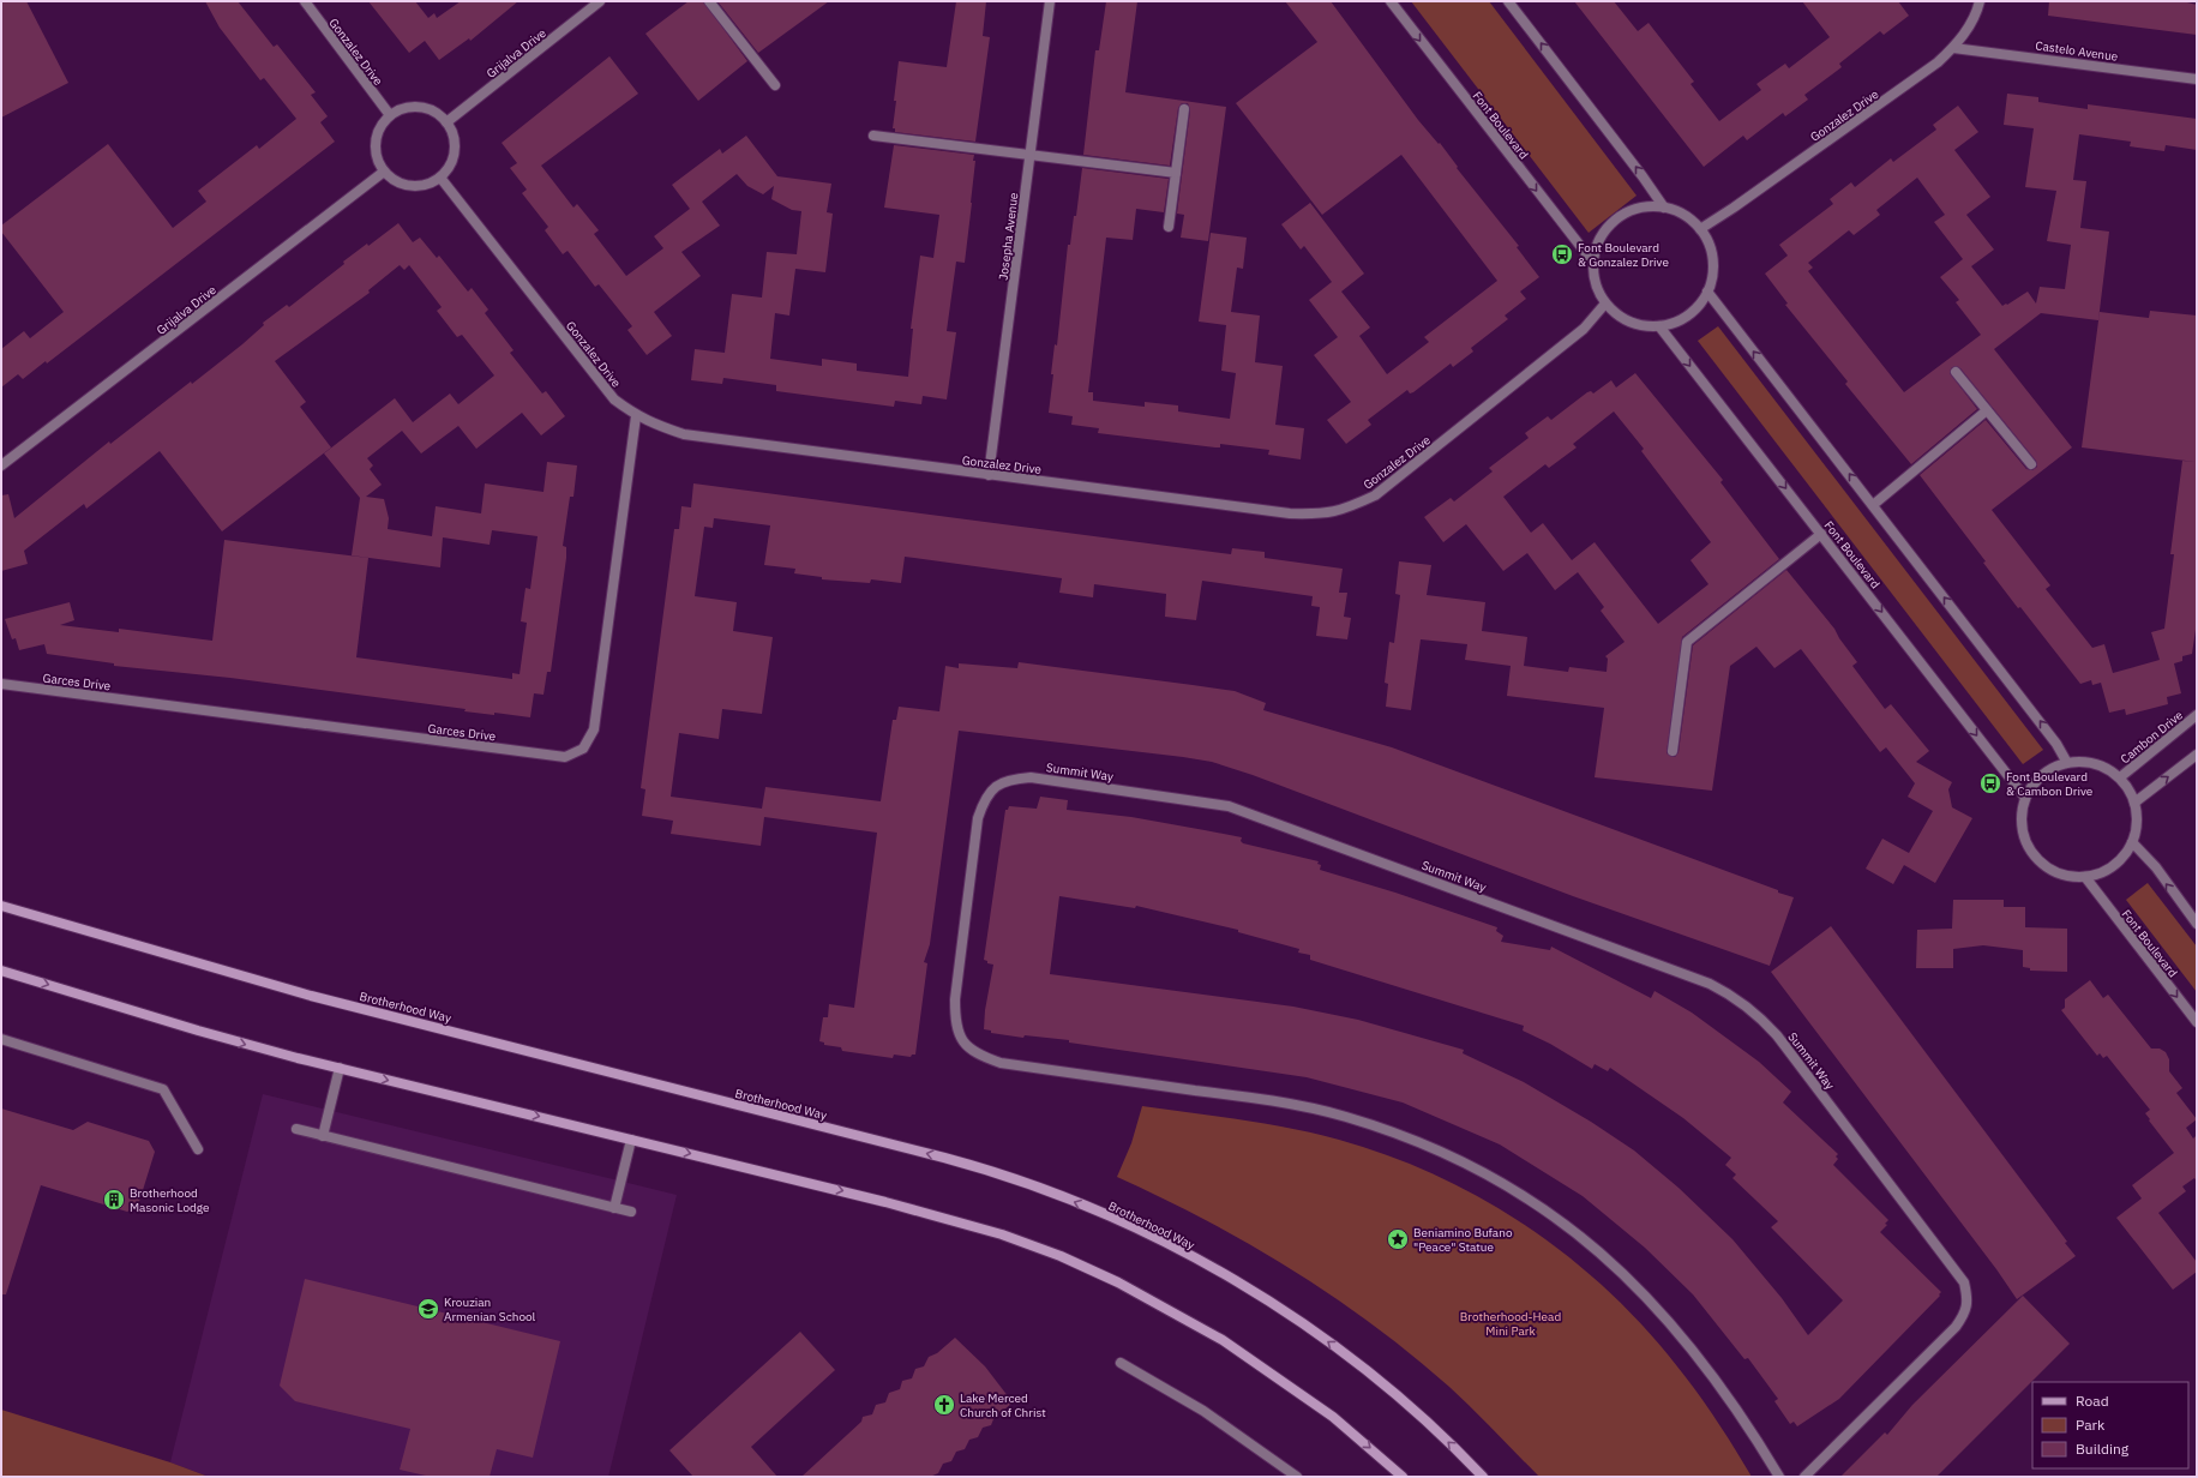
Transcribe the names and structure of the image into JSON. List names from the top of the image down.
{
  "streets": {
    "main road": ["Brotherhood Way"],
    "street": [
      "Castelo Avenue",
      "Gonzalez Drive",
      "Grijalva Drive",
      "Font Boulevard",
      "Josepha Avenue",
      "Garces Drive",
      "Cambon Drive",
      "Summit Way"
    ]
  },
  "crossings": [
    ["Castelo Avenue", "Gonzalez Drive"],
    ["Gonzalez Drive", "Grijalva Drive"],
    ["Gonzalez Drive", "Font Boulevard"],
    ["Gonzalez Drive", "Josepha Avenue"],
    ["Gonzalez Drive", "Garces Drive"],
    ["Font Boulevard", "Cambon Drive"]
  ],
  "parks": ["Brotherhood-Head Mini Park"],
  "places": {
    "bus stop": ["Font Boulevard & Gonzalez Drive", "Font Boulevard & Cambon Drive"],
    "building": ["Brotherhood Masonic Lodge"],
    "place": ["Beniamino Bufano \"Peace\" Statue"],
    "school or university": ["Krouzian Armenian School"],
    "church": ["Lake Merced Church of Christ"]
  },
  "legend": ["Road", "Park", "Building"]
}
